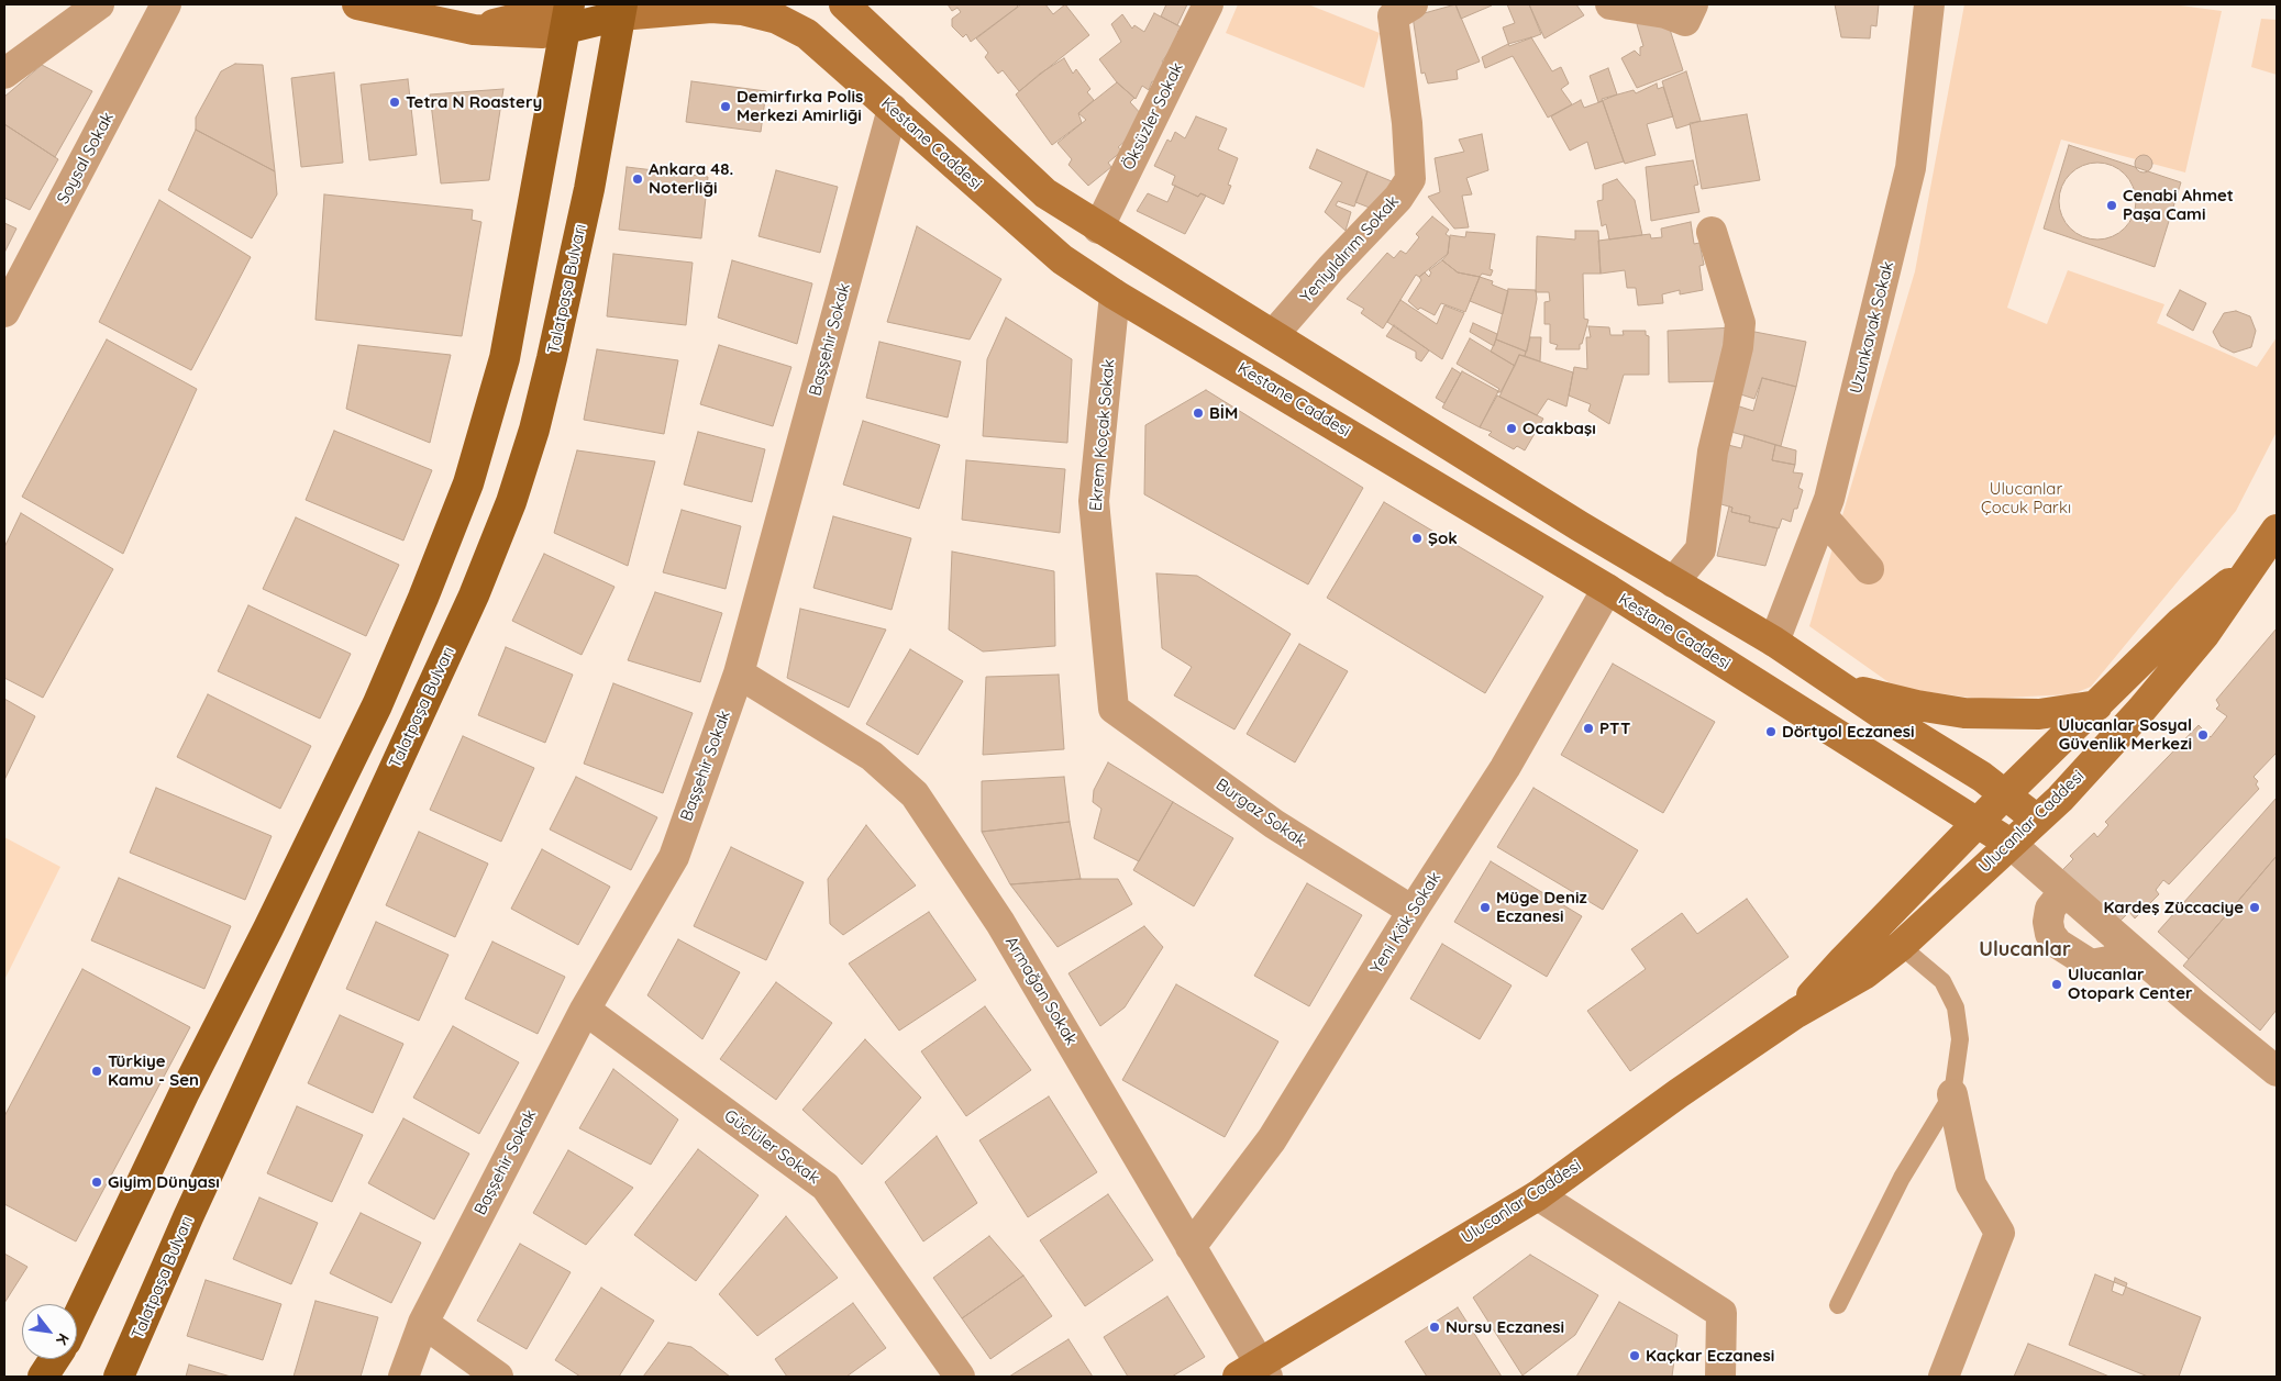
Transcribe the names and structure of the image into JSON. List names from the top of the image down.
{
  "streets": {
    "main road": ["Kestane Caddesi", "Talatpaşa Bulvarı", "Ulucanlar Caddesi"],
    "street": [
      "Öksüzler Sokak",
      "Soysal Sokak",
      "Yeniyıldırım Sokak",
      "Uzunkavak Sokak",
      "Başşehir Sokak",
      "Ekrem Koçak Sokak",
      "Burgaz Sokak",
      "Yeni Kök Sokak",
      "Armağan Sokak",
      "Güçlüler Sokak"
    ]
  },
  "crossings": [
    ["Kestane Caddesi", "Talatpaşa Bulvarı"],
    ["Kestane Caddesi", "Başşehir Sokak"],
    ["Kestane Caddesi", "Ekrem Koçak Sokak"],
    ["Kestane Caddesi", "Ulucanlar Caddesi"],
    ["Kestane Caddesi", "Yeni Kök Sokak"],
    ["Başşehir Sokak", "Armağan Sokak"],
    ["Başşehir Sokak", "Güçlüler Sokak"],
    ["Ekrem Koçak Sokak", "Burgaz Sokak"],
    ["Burgaz Sokak", "Yeni Kök Sokak"],
    ["Ulucanlar Caddesi", "Armağan Sokak"],
    ["Yeni Kök Sokak", "Armağan Sokak"]
  ],
  "districts": ["Ulucanlar"],
  "parks": ["Ulucanlar Çocuk Parkı"],
  "places": [
    "Tetra N Roastery",
    "Demirfırka Polis Merkezi Amirliği",
    "Ankara 48. Noterliği",
    "Cenabi Ahmet Paşa Cami",
    "BİM",
    "Ocakbaşı",
    "Şok",
    "PTT",
    "Dörtyol Eczanesi",
    "Ulucanlar Sosyal Güvenlik Merkezi",
    "Müge Deniz Eczanesi",
    "Kardeş Züccaciye",
    "Ulucanlar Otopark Center",
    "Türkiye Kamu - Sen",
    "Giyim Dünyası",
    "Nursu Eczanesi",
    "Kaçkar Eczanesi"
  ],
  "north": "bottom right"
}
